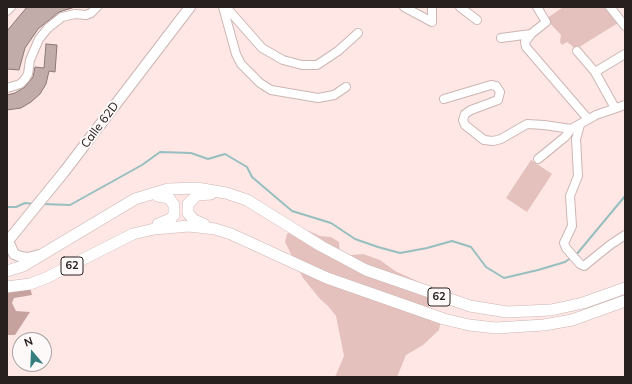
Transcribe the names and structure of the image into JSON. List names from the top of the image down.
{
  "streets": {
    "highway": ["62"],
    "main road": ["Calle 62D"]
  },
  "crossings": [
    ["Calle 62D", "62"]
  ],
  "north": "top"
}
